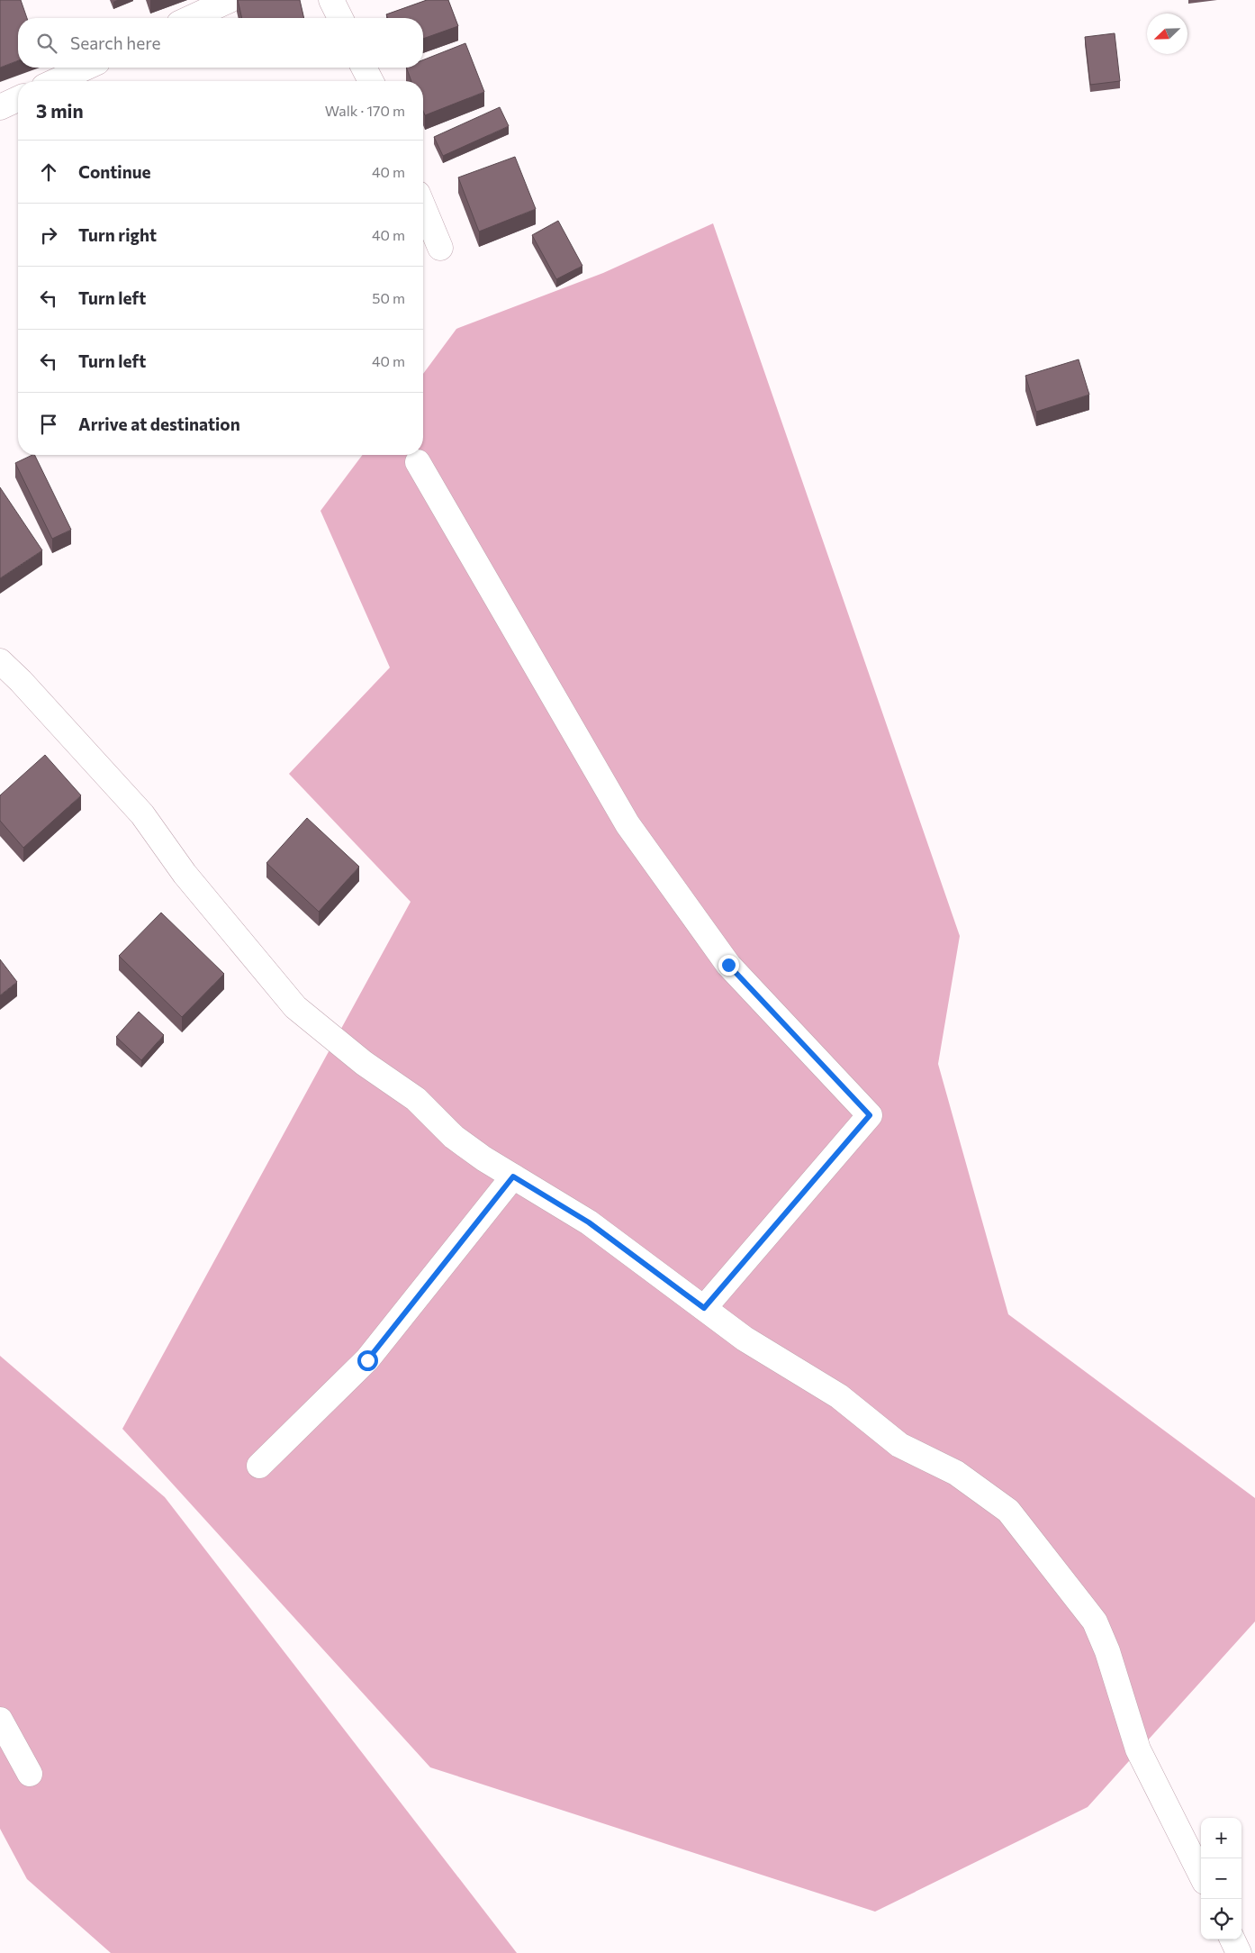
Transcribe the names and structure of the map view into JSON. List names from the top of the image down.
{
  "north": "bottom left",
  "page": {
    "search": "Search here",
    "heading": ["3 min", "Walk · 170 m"],
    "list": [
      ["Continue", "40 m"],
      ["Turn right", "40 m"],
      ["Turn left", "50 m"],
      ["Turn left", "40 m"],
      "Arrive at destination"
    ],
    "map_buttons": ["+", "−"]
  }
}
